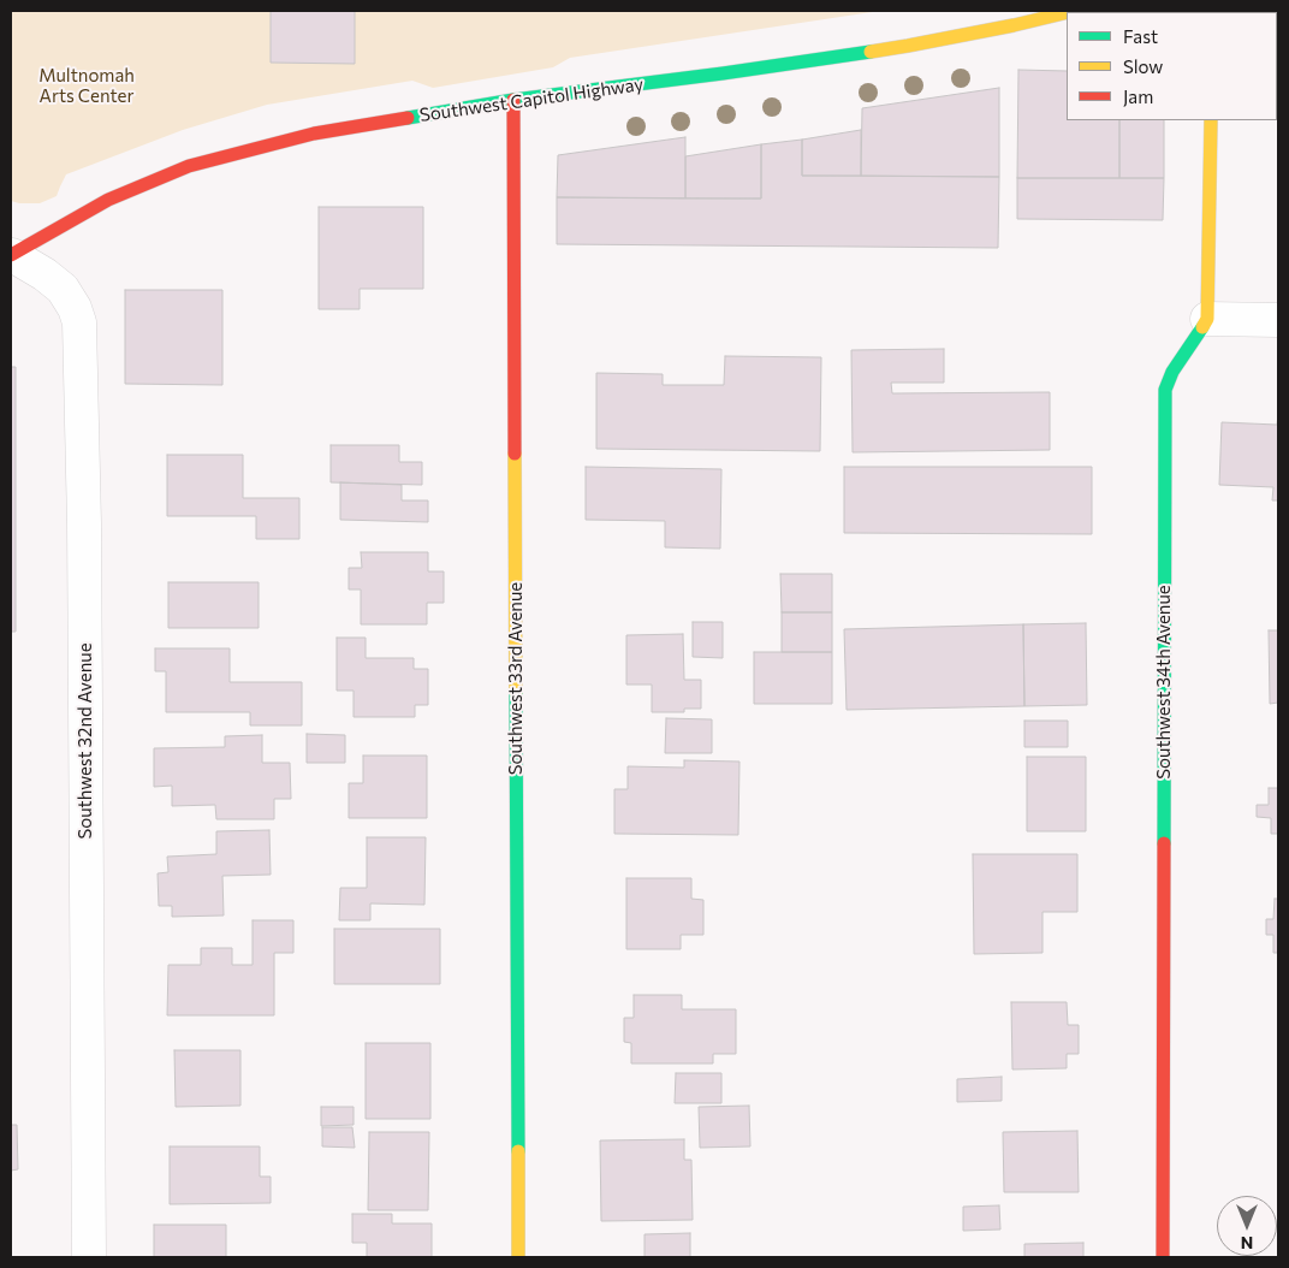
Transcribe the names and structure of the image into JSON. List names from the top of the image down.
{
  "streets": {
    "street": [
      "Southwest Capitol Highway",
      "Southwest 33rd Avenue",
      "Southwest 34th Avenue",
      "Southwest 32nd Avenue"
    ]
  },
  "crossings": [
    ["Southwest Capitol Highway", "Southwest 33rd Avenue"],
    ["Southwest Capitol Highway", "Southwest 32nd Avenue"]
  ],
  "parks": ["Multnomah Arts Center"],
  "legend": ["Fast", "Slow", "Jam"],
  "north": "bottom"
}
